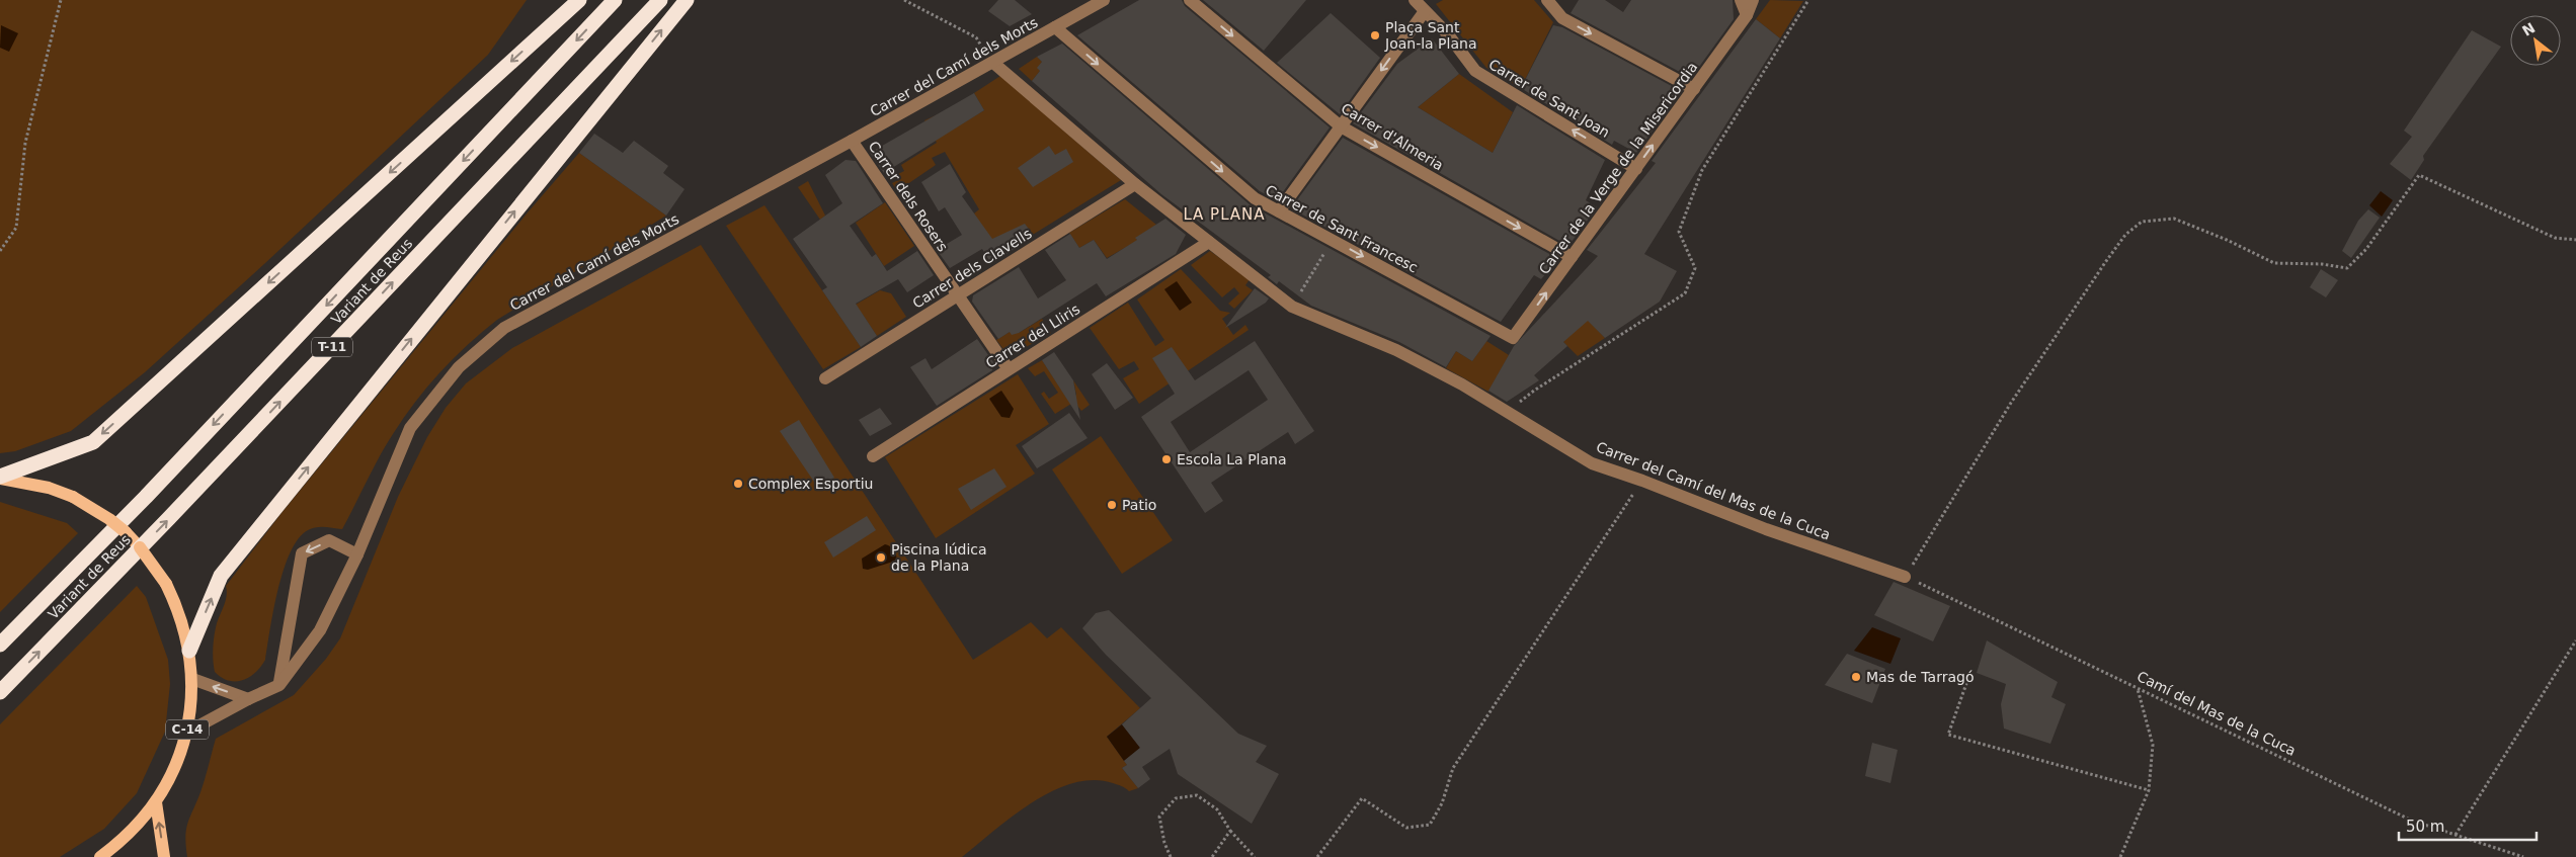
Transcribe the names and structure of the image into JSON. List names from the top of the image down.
{
  "streets": {
    "highway": ["Variant de Reus", "T-11"],
    "main road": ["C-14"],
    "street": [
      "Carrer del Camí dels Morts",
      "Carrer de Sant Joan",
      "Carrer d'Almeria",
      "Carrer de la Verge de la Misericordia",
      "Carrer dels Rosers",
      "Carrer de Sant Francesc",
      "Carrer dels Clavells",
      "Carrer del Lliris",
      "Carrer del Camí del Mas de la Cuca"
    ],
    "path": ["Camí del Mas de la Cuca"]
  },
  "crossings": [
    ["Carrer del Camí dels Morts", "Carrer dels Rosers"],
    ["Carrer del Camí dels Morts", "Carrer de Sant Francesc"],
    ["Carrer del Camí dels Morts", "Carrer del Camí del Mas de la Cuca"],
    ["Carrer de Sant Joan", "Carrer de la Verge de la Misericordia"],
    ["Carrer d'Almeria", "Carrer de la Verge de la Misericordia"],
    ["Carrer de la Verge de la Misericordia", "Carrer de Sant Francesc"],
    ["Carrer dels Rosers", "Carrer dels Clavells"],
    ["Carrer dels Rosers", "Carrer del Lliris"],
    ["Carrer dels Clavells", "Carrer del Camí del Mas de la Cuca"],
    ["Carrer del Lliris", "Carrer del Camí del Mas de la Cuca"],
    ["Carrer del Camí del Mas de la Cuca", "Camí del Mas de la Cuca"]
  ],
  "one_way": ["Carrer d'Almeria", "Carrer de la Verge de la Misericordia", "Carrer de Sant Francesc"],
  "districts": ["LA PLANA"],
  "places": [
    "Plaça Sant Joan-la Plana",
    "Escola La Plana",
    "Complex Esportiu",
    "Patio",
    "Piscina lúdica de la Plana",
    "Mas de Tarragó"
  ],
  "scale_bar": "50 m",
  "north": "top left"
}
